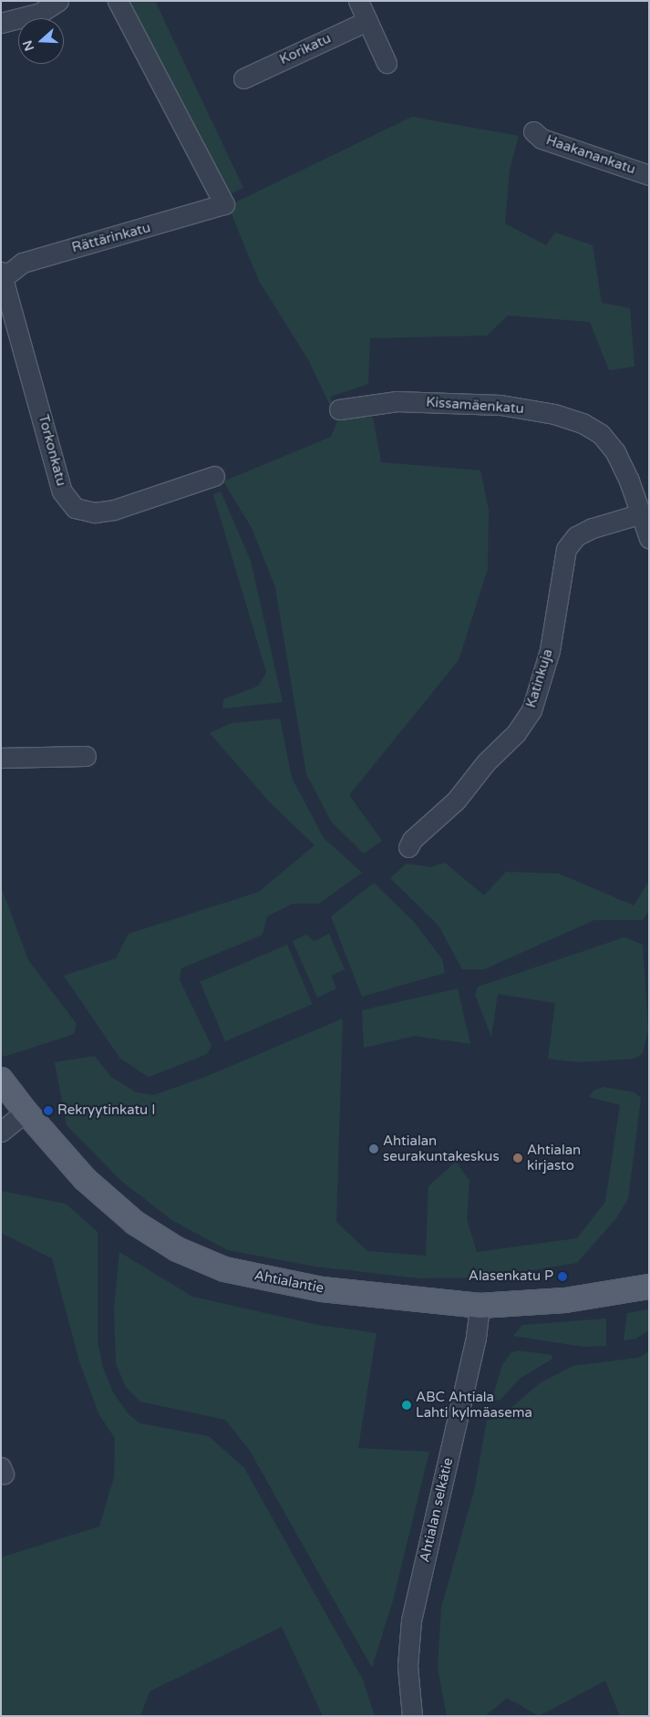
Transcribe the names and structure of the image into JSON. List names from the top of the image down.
{
  "streets": {
    "main road": ["Ahtialantie"],
    "street": [
      "Korikatu",
      "Haakanankatu",
      "Rättärinkatu",
      "Kissamäenkatu",
      "Torkonkatu",
      "Katinkuja",
      "Ahtialan selkätie"
    ]
  },
  "crossings": [
    ["Rättärinkatu", "Torkonkatu"],
    ["Kissamäenkatu", "Katinkuja"],
    ["Ahtialantie", "Ahtialan selkätie"]
  ],
  "places": [
    "Rekryytinkatu I",
    "Ahtialan seurakuntakeskus",
    "Ahtialan kirjasto",
    "Alasenkatu P",
    "ABC Ahtiala Lahti kylmäasema"
  ],
  "north": "left"
}
